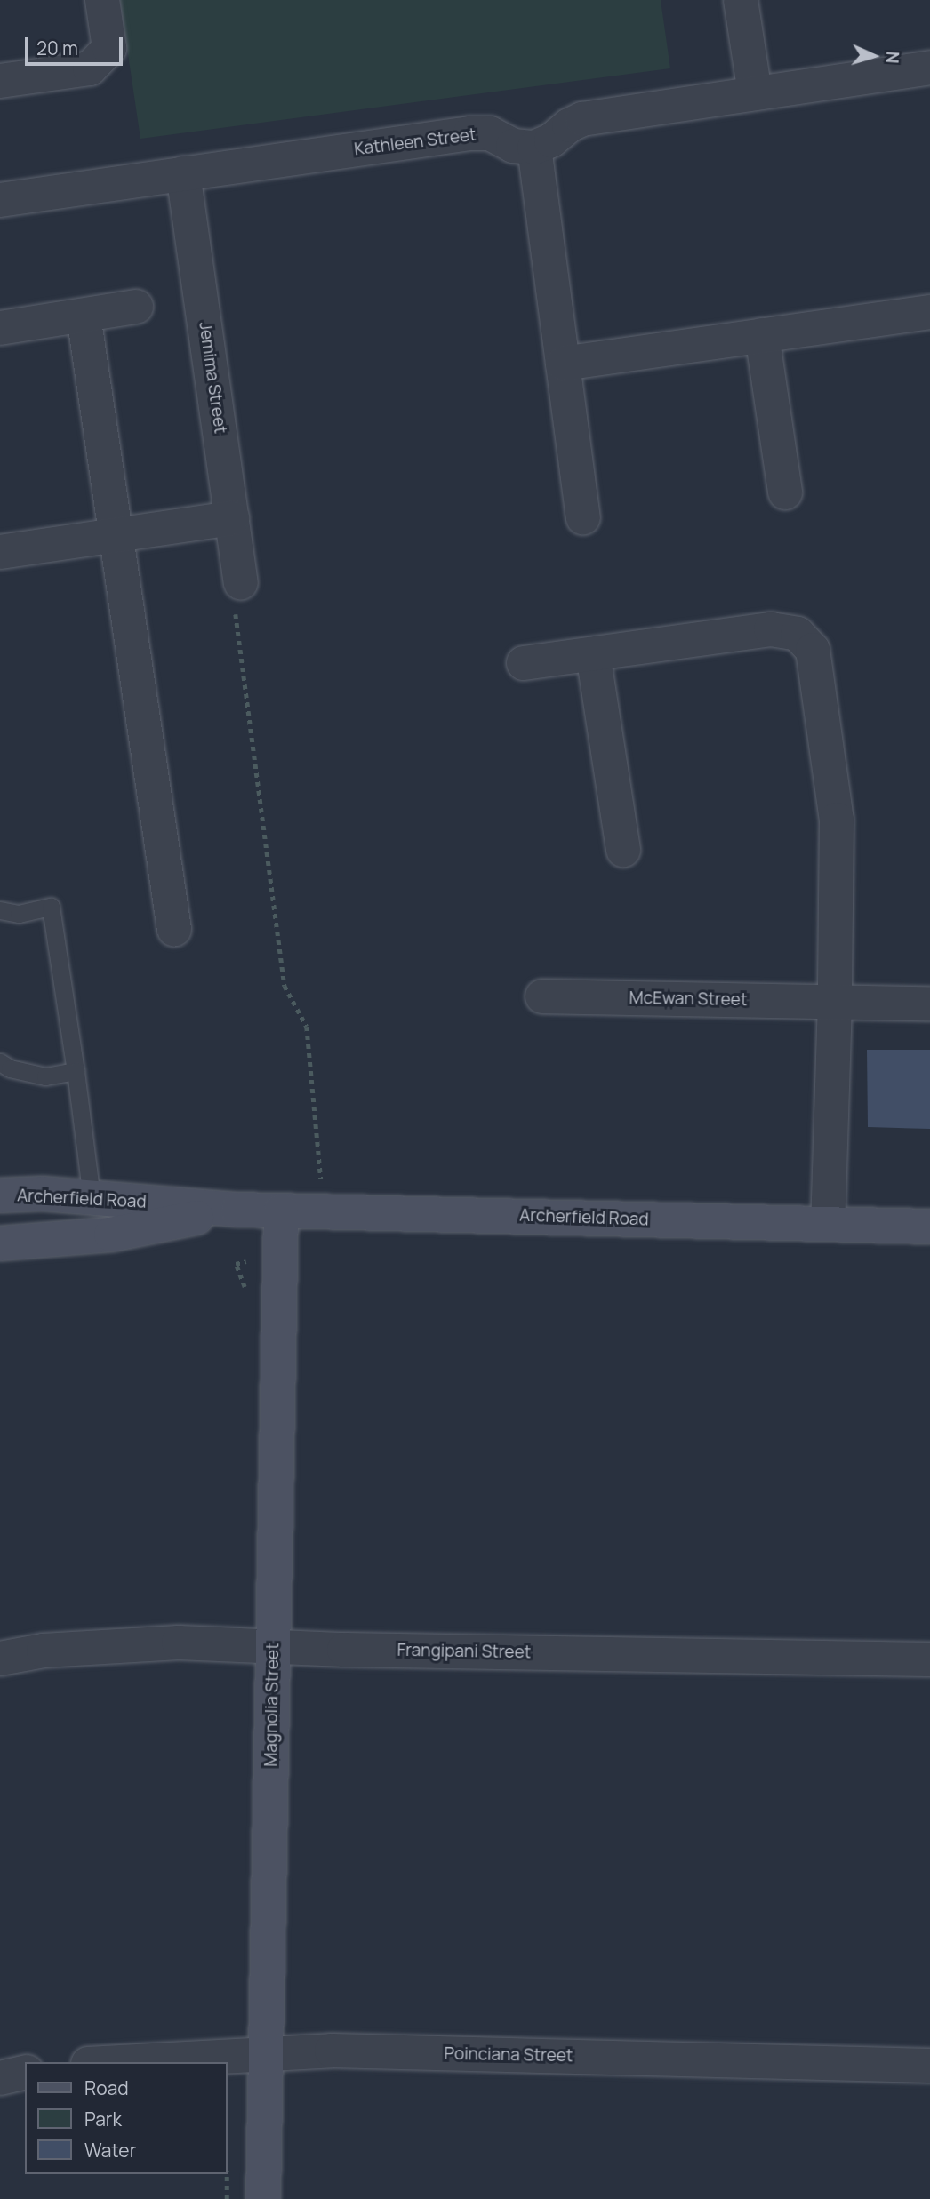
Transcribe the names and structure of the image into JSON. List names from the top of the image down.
{
  "streets": {
    "main road": ["Archerfield Road", "Magnolia Street"],
    "street": [
      "Kathleen Street",
      "Jemima Street",
      "McEwan Street",
      "Frangipani Street",
      "Poinciana Street"
    ]
  },
  "crossings": [
    ["Kathleen Street", "Jemima Street"],
    ["Archerfield Road", "Magnolia Street"],
    ["Frangipani Street", "Magnolia Street"],
    ["Magnolia Street", "Poinciana Street"]
  ],
  "legend": ["Road", "Park", "Water"],
  "scale_bar": "20 m",
  "north": "right"
}
